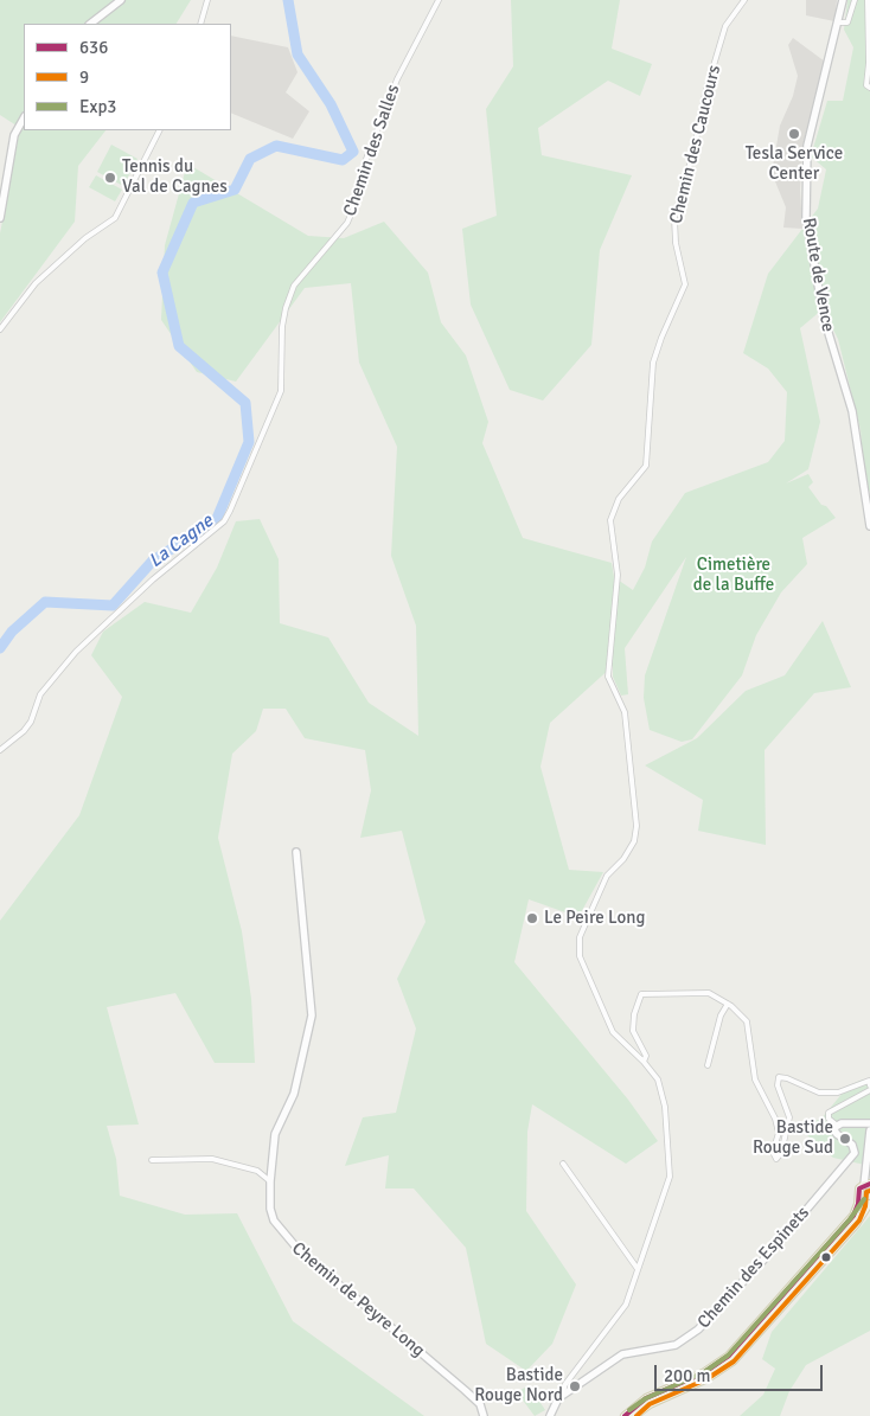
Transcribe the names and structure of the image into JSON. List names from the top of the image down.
{
  "streets": {
    "street": [
      "Chemin des Caucours",
      "Chemin des Salles",
      "Route de Vence",
      "Chemin des Espinets",
      "Chemin de Peyre Long"
    ]
  },
  "water": ["La Cagne"],
  "parks": ["Cimetière de la Buffe"],
  "places": [
    "Tesla Service Center",
    "Tennis du Val de Cagnes",
    "Le Peire Long",
    "Bastide Rouge Sud",
    "Bastide Rouge Nord"
  ],
  "lines": ["transit line 636", "transit line 9", "transit line Exp3"],
  "legend": ["636", "9", "Exp3"],
  "scale_bar": "200 m"
}
